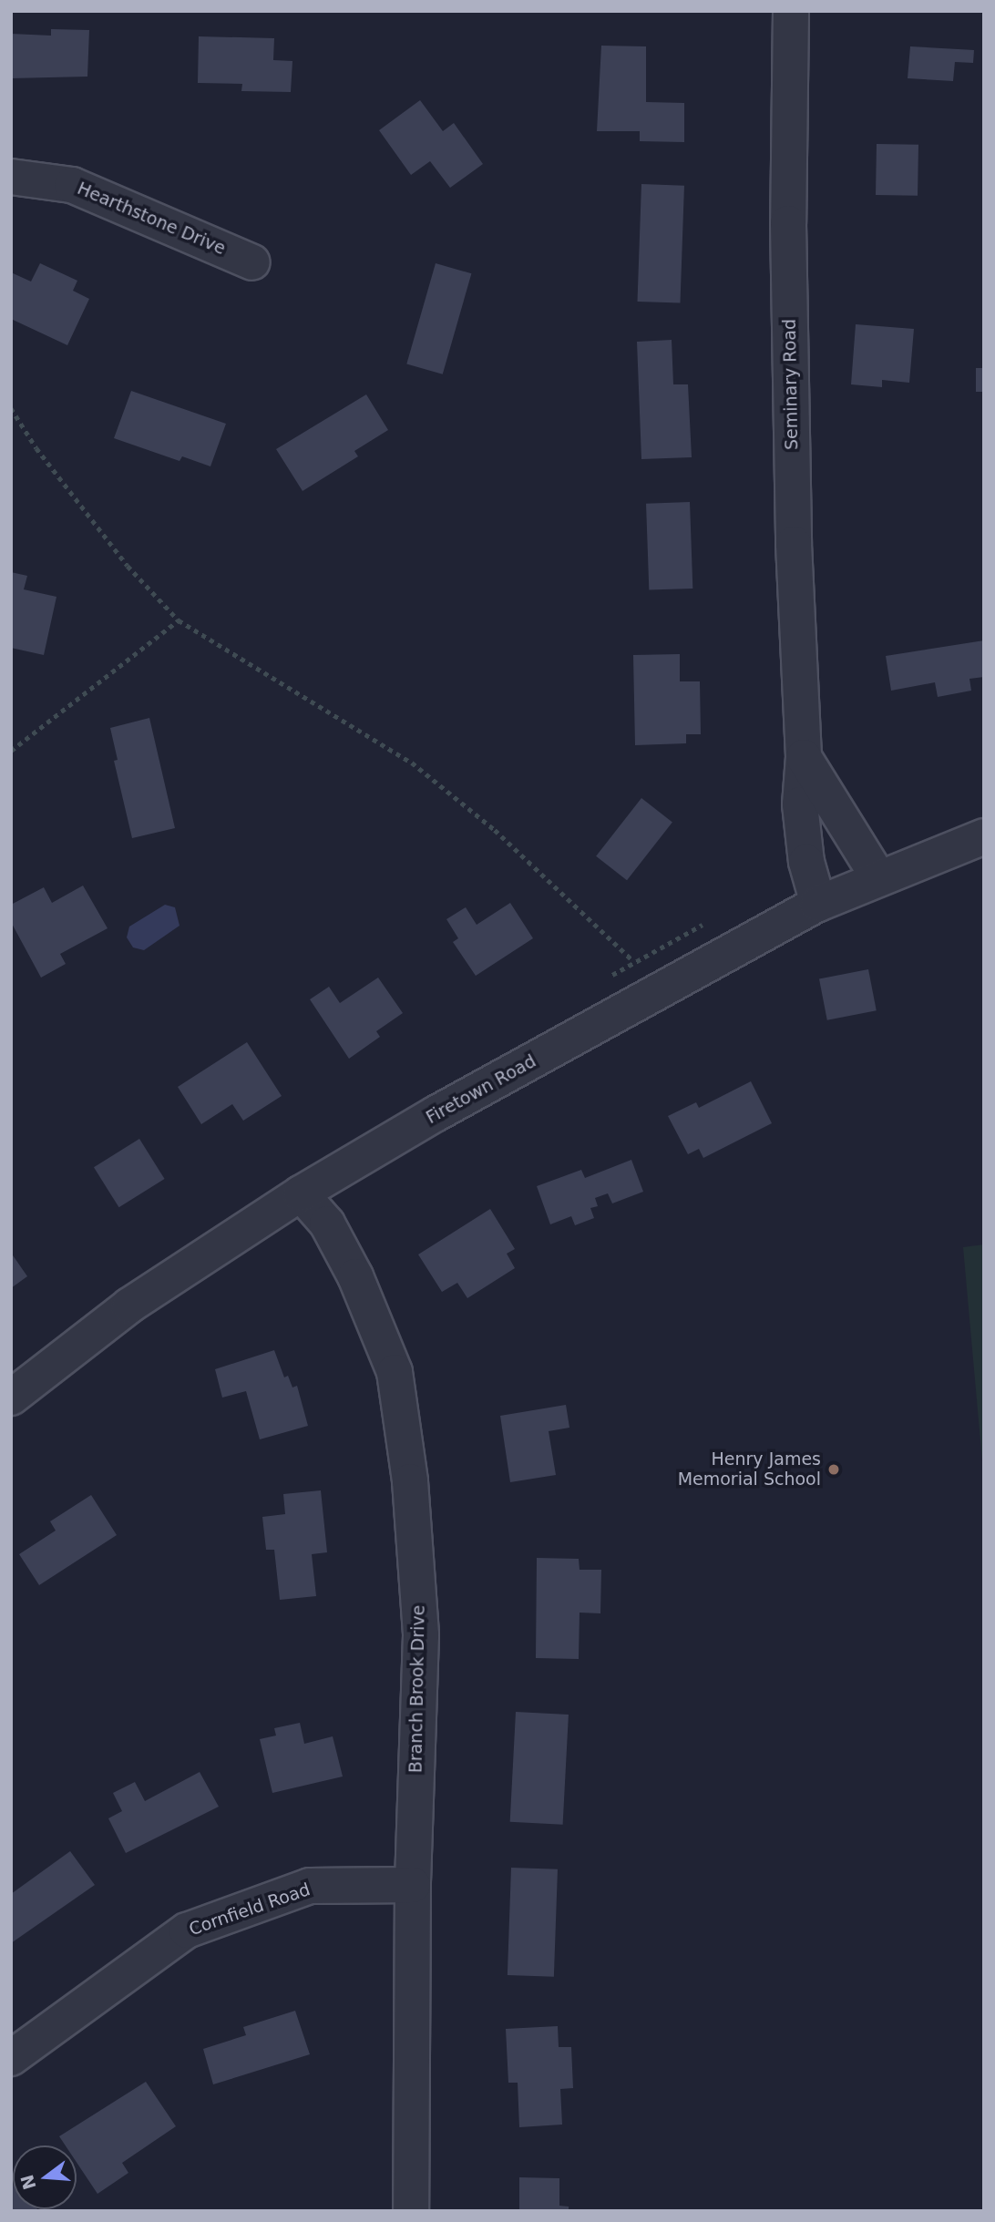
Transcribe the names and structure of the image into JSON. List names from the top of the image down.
{
  "streets": {
    "street": [
      "Hearthstone Drive",
      "Seminary Road",
      "Firetown Road",
      "Branch Brook Drive",
      "Cornfield Road"
    ]
  },
  "crossings": [
    ["Seminary Road", "Firetown Road"],
    ["Firetown Road", "Branch Brook Drive"],
    ["Branch Brook Drive", "Cornfield Road"]
  ],
  "places": ["Henry James Memorial School"],
  "north": "left"
}
